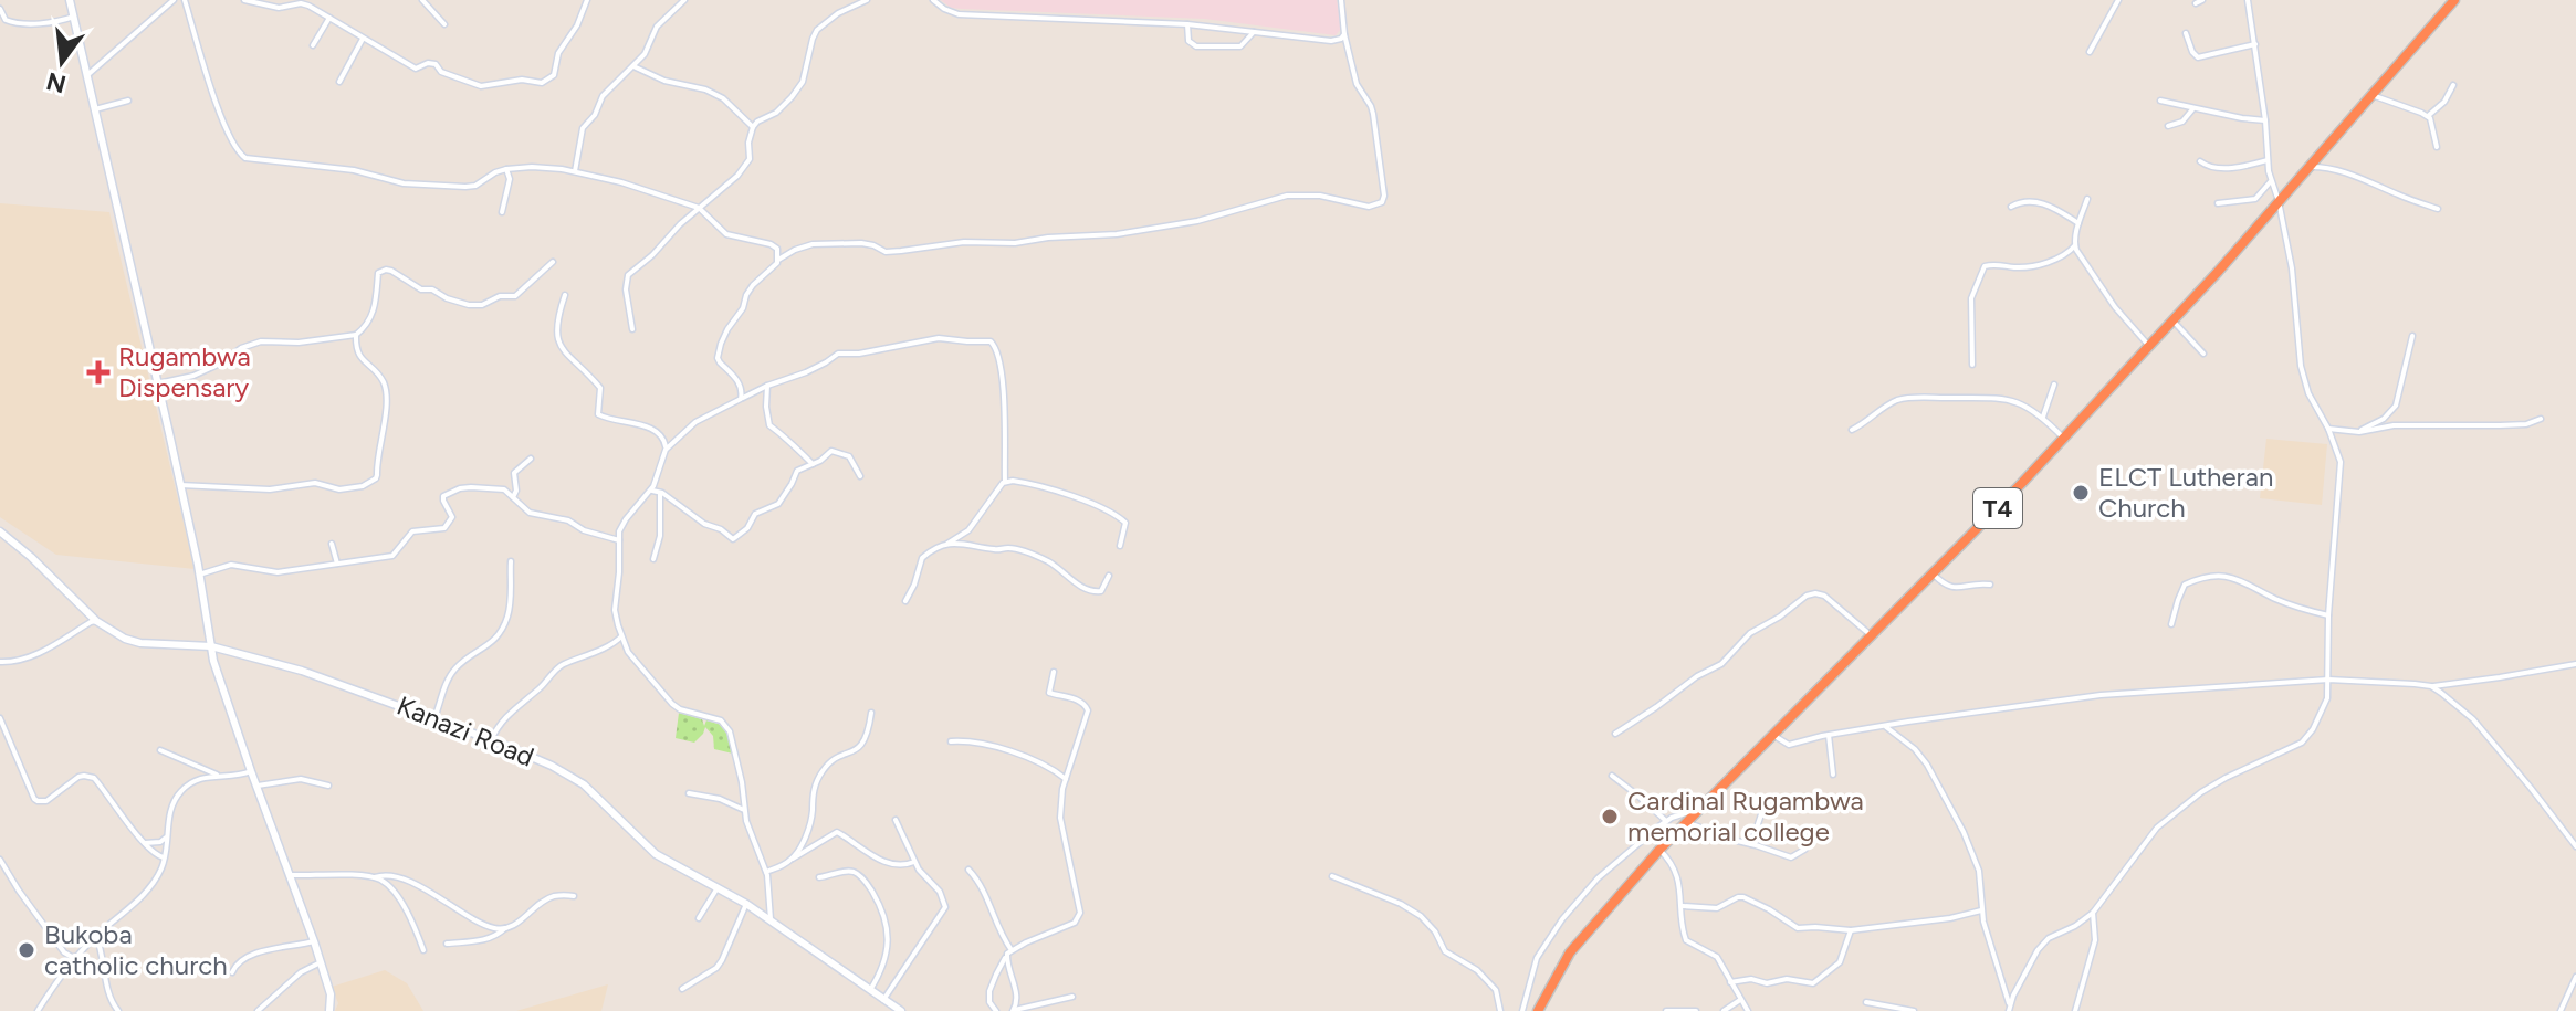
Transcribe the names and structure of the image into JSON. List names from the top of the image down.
{
  "streets": {
    "highway": ["T4"],
    "street": ["Kanazi Road"]
  },
  "places": {
    "health": ["Rugambwa Dispensary"],
    "other": ["ELCT Lutheran Church", "Cardinal Rugambwa memorial college", "Bukoba catholic church"]
  },
  "north": "bottom"
}
